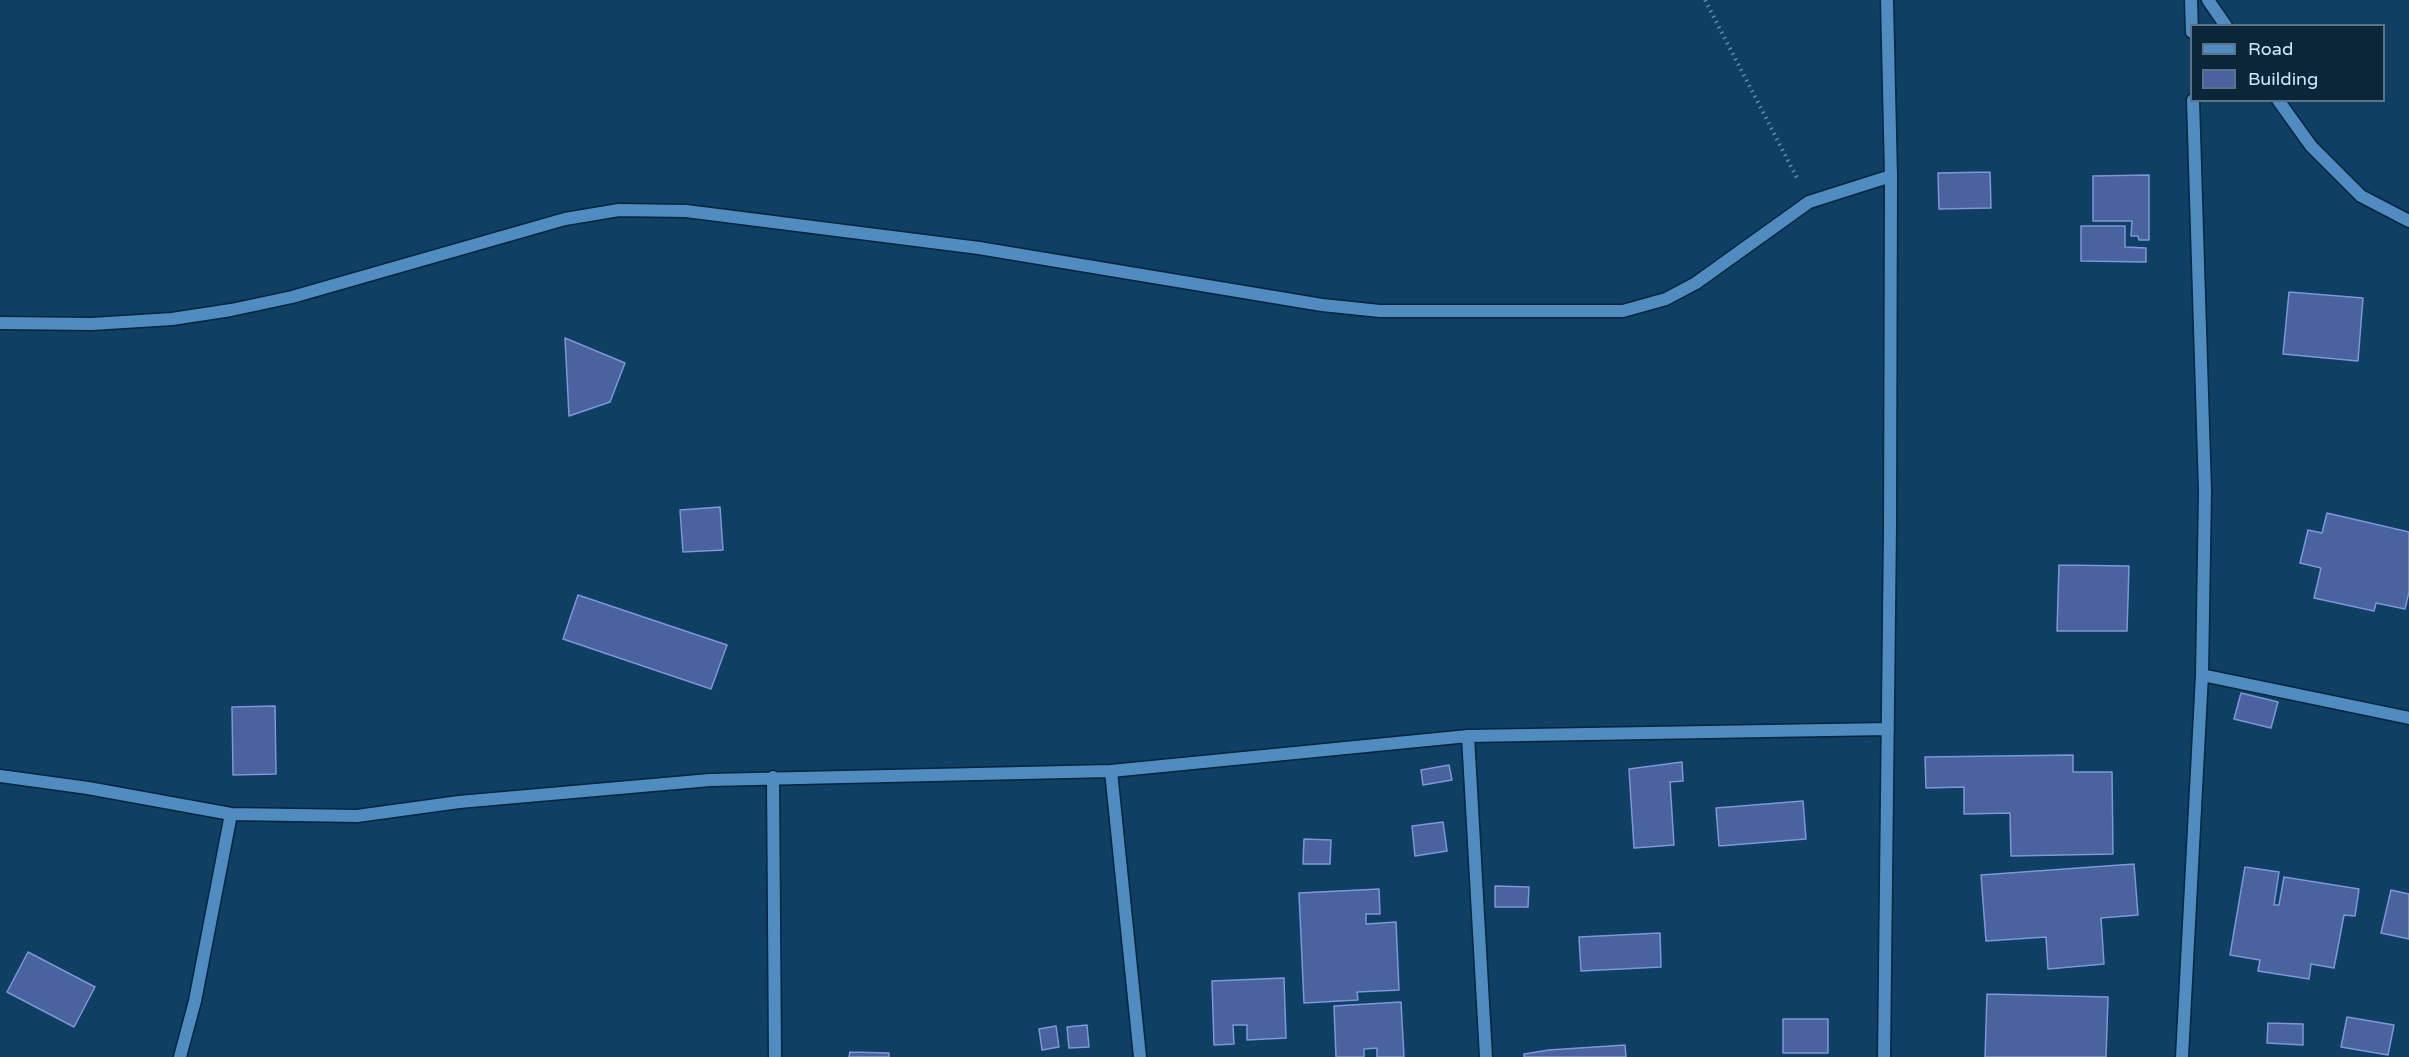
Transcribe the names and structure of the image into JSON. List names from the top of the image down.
{
  "legend": ["Road", "Building"]
}
